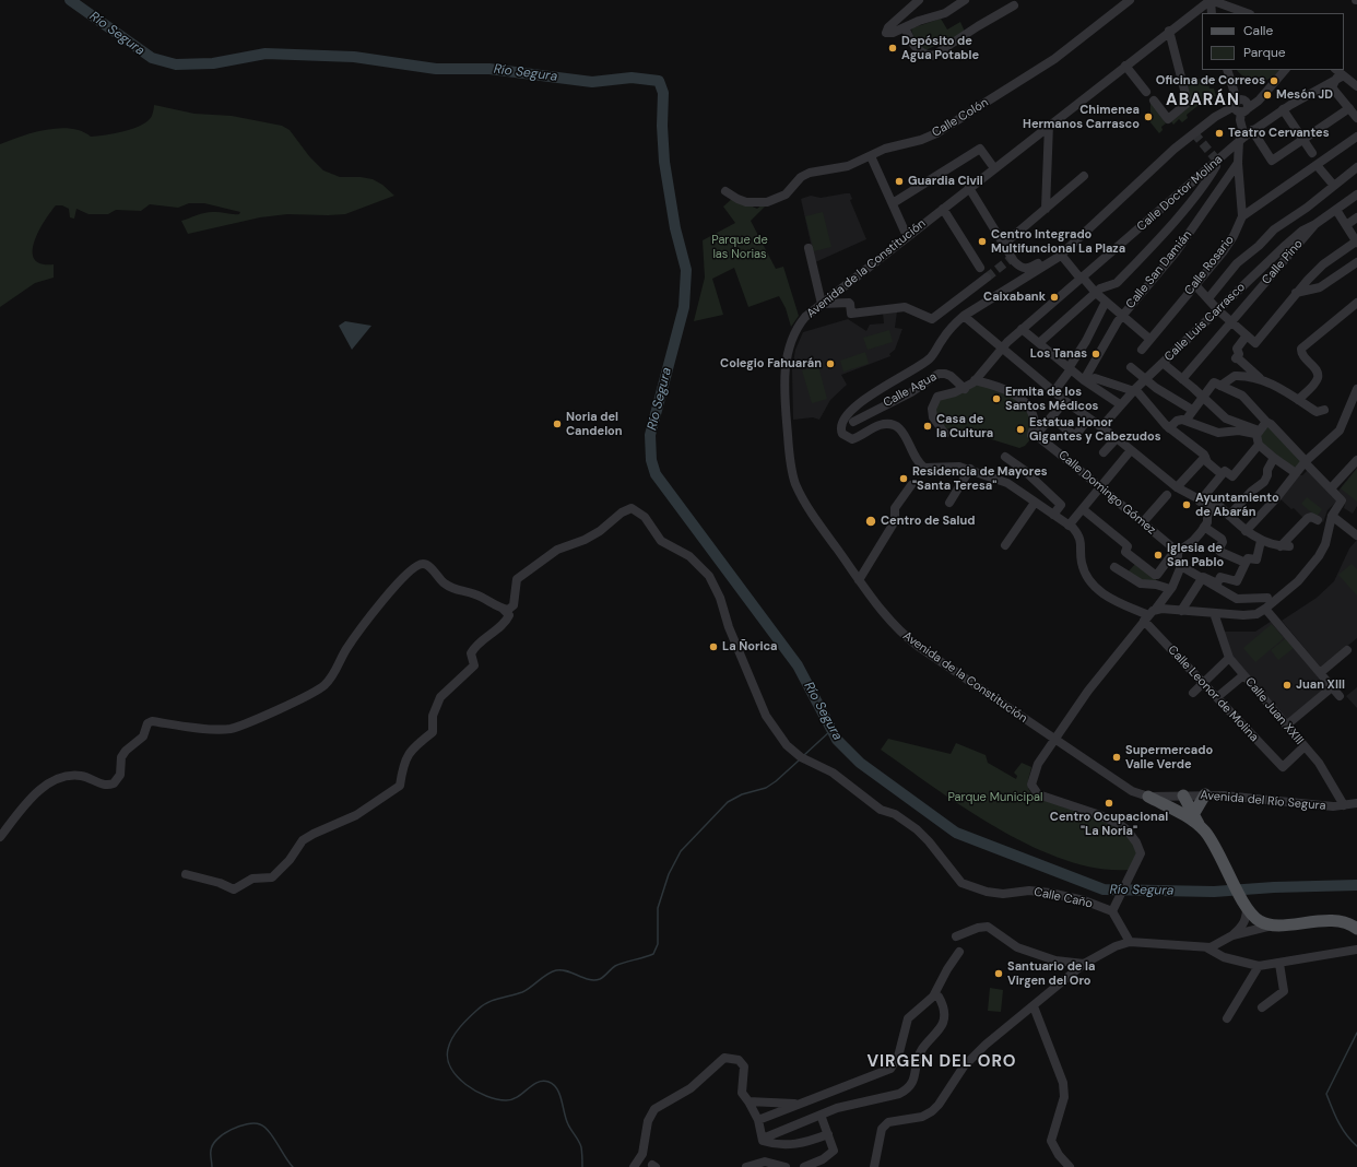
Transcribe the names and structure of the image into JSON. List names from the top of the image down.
{
  "streets": {
    "street": [
      "Calle Colón",
      "Calle Doctor Molina",
      "Calle Pino",
      "Calle Rosario",
      "Avenida de la Constitución",
      "Calle San Damián",
      "Calle Luis Carrasco",
      "Calle Agua",
      "Calle Domingo Gómez",
      "Calle Leonor de Molina",
      "Calle Juan XXIII",
      "Avenida del Río Segura",
      "Calle Caño"
    ]
  },
  "crossings": [
    ["Calle Doctor Molina", "Calle Rosario"],
    ["Calle Doctor Molina", "Calle Agua"],
    ["Calle Pino", "Calle Luis Carrasco"],
    ["Calle Rosario", "Calle San Damián"],
    ["Avenida de la Constitución", "Avenida del Río Segura"],
    ["Calle Leonor de Molina", "Calle Juan XXIII"],
    ["Calle Juan XXIII", "Avenida del Río Segura"]
  ],
  "districts": ["ABARÁN", "VIRGEN DEL ORO"],
  "water": ["Río Segura"],
  "parks": ["Parque de las Norias", "Parque Municipal"],
  "places": [
    "Depósito de Agua Potable",
    "Oficina de Correos",
    "Mesón JD",
    "Chimenea Hermanos Carrasco",
    "Teatro Cervantes",
    "Guardia Civil",
    "Centro Integrado Multifuncional La Plaza",
    "Caixabank",
    "Los Tanas",
    "Colegio Fahuarán",
    "Ermita de los Santos Médicos",
    "Noria del Candelon",
    "Casa de la Cultura",
    "Estatua Honor Gigantes y Cabezudos",
    "Residencia de Mayores \"Santa Teresa\"",
    "Ayuntamiento de Abarán",
    "Centro de Salud",
    "Iglesia de San Pablo",
    "La Ñorica",
    "Juan XIII",
    "Supermercado Valle Verde",
    "Centro Ocupacional \"La Noria\"",
    "Santuario de la Virgen del Oro"
  ],
  "legend": ["Calle", "Parque"]
}
